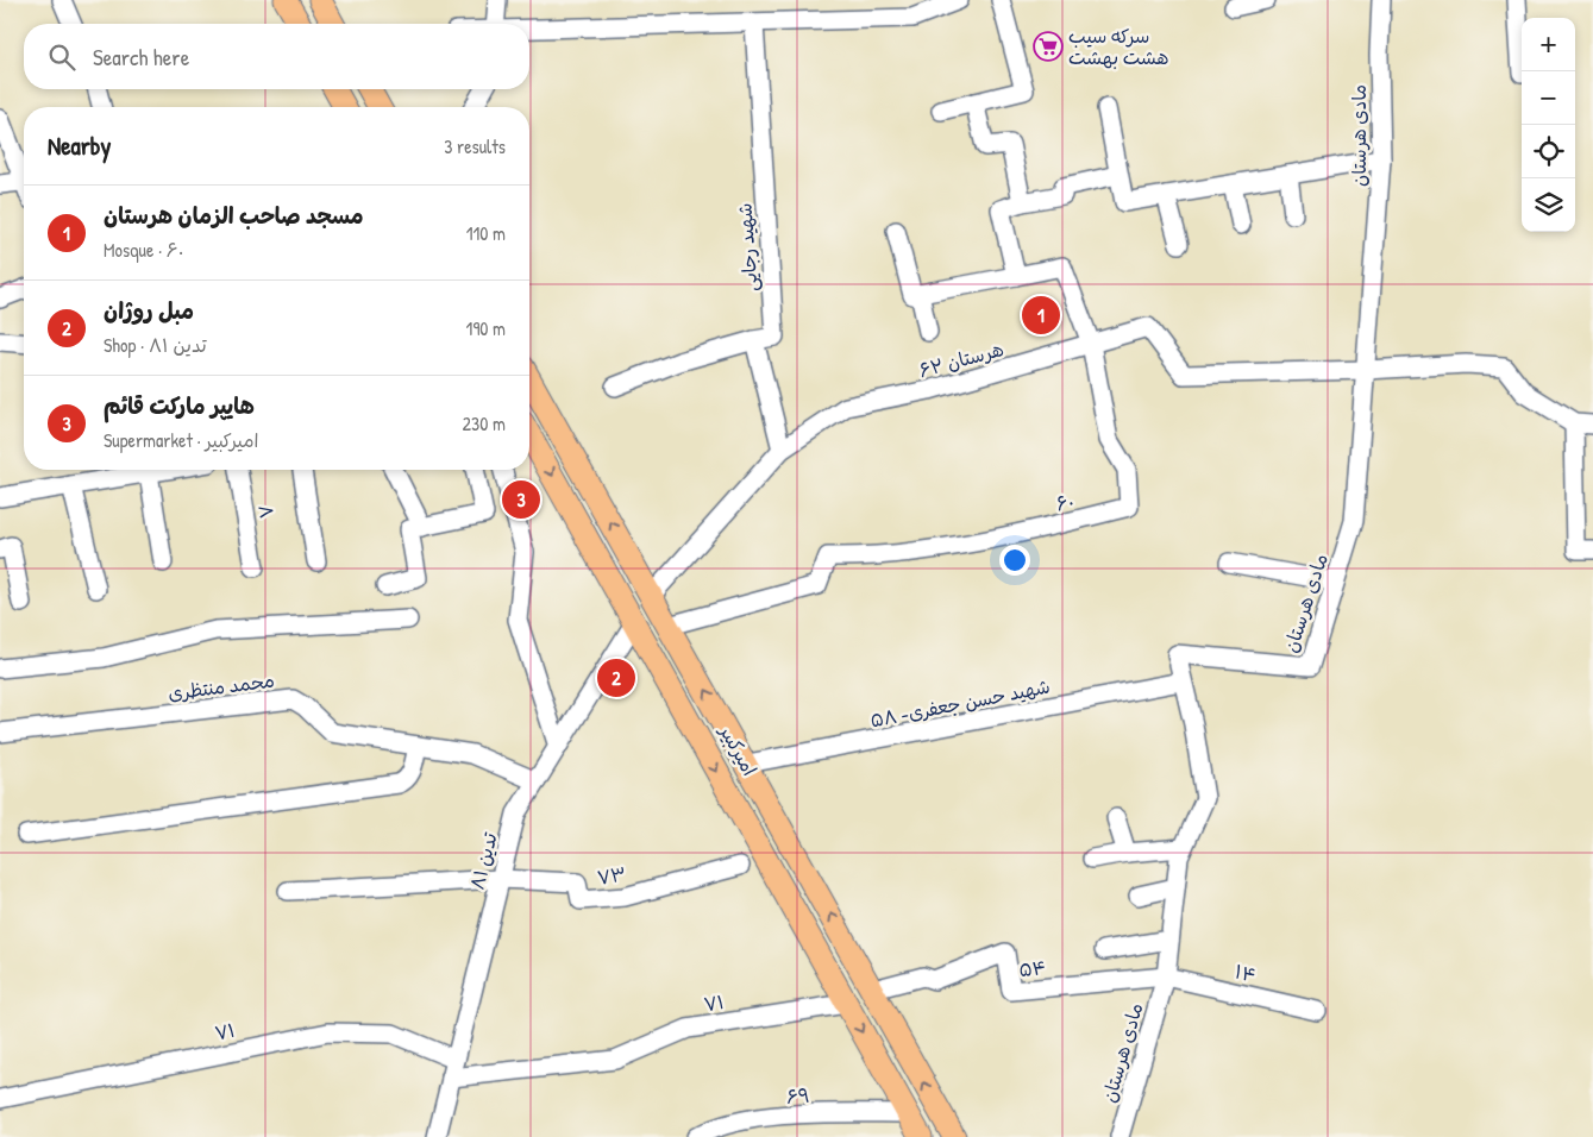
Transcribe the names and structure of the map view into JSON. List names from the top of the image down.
{
  "streets": {
    "main road": ["امیرکبیر"],
    "street": [
      "مادی هرستان",
      "شهید رجایی",
      "هرستان ۶۲",
      "۶۰",
      "۸",
      "محمد منتظری",
      "شهید حسن جعفری- ۵۸",
      "تدین ۸۱",
      "۷۳",
      "۵۴",
      "۱۴",
      "۷۱",
      "۶۹"
    ]
  },
  "crossings": [
    ["مادی هرستان", "هرستان ۶۲"],
    ["مادی هرستان", "شهید حسن جعفری- ۵۸"],
    ["مادی هرستان", "۵۴"],
    ["مادی هرستان", "۱۴"],
    ["هرستان ۶۲", "۶۰"],
    ["هرستان ۶۲", "امیرکبیر"],
    ["۶۰", "امیرکبیر"],
    ["محمد منتظری", "تدین ۸۱"],
    ["شهید حسن جعفری- ۵۸", "امیرکبیر"],
    ["امیرکبیر", "تدین ۸۱"],
    ["امیرکبیر", "۵۴"],
    ["امیرکبیر", "۷۱"],
    ["امیرکبیر", "۶۹"],
    ["تدین ۸۱", "۷۳"],
    ["تدین ۸۱", "۷۱"],
    ["۵۴", "۱۴"]
  ],
  "places": {
    "supermarket": ["سرکه سیب هشت بهشت"]
  },
  "page": {
    "map_buttons": ["+", "−"],
    "search": "Search here",
    "heading": ["Nearby", "3 results"],
    "list": [
      {
        "mark": "1",
        "name": "مسجد صاحب الزمان هرستان",
        "note": "Mosque · ۶۰",
        "value": "110 m"
      },
      {
        "mark": "2",
        "name": "مبل روژان",
        "note": "Shop · تدین ۸۱",
        "value": "190 m"
      },
      {
        "mark": "3",
        "name": "هایپر مارکت قائم",
        "note": "Supermarket · امیرکبیر",
        "value": "230 m"
      }
    ],
    "pins": ["1", "3", "2"]
  }
}
